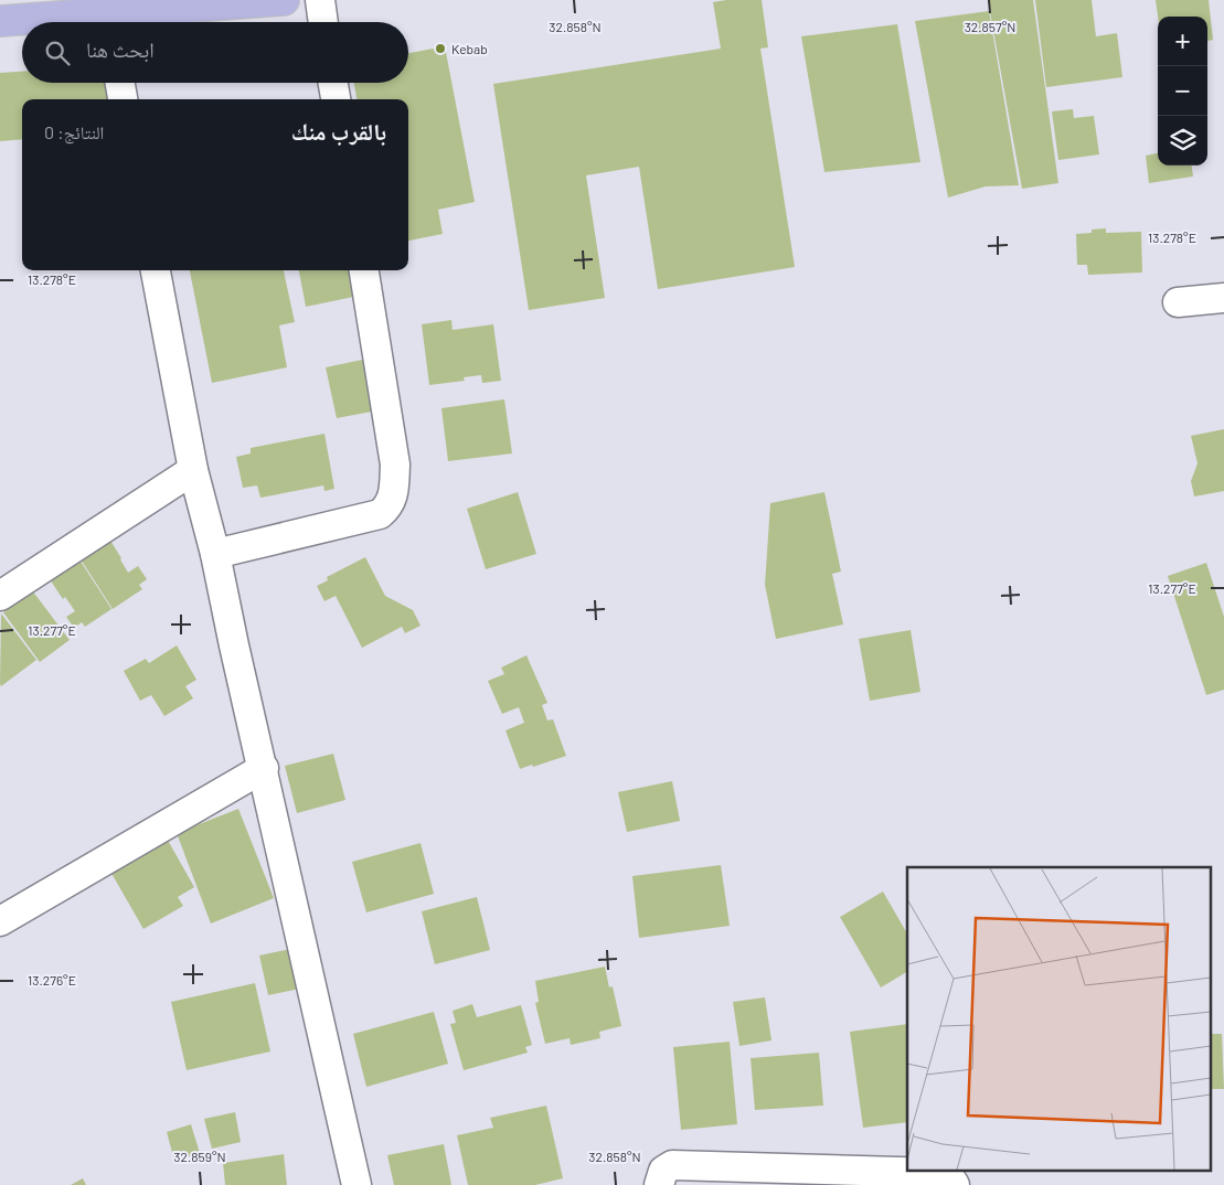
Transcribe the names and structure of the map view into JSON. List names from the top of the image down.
{
  "places": ["Kebab"],
  "page": {
    "map_buttons": ["+", "−"],
    "search": "ابحث هنا",
    "heading": ["بالقرب منك", "النتائج: 0"]
  },
  "coordinates": [
    "32.858°N",
    "32.857°N",
    "13.278°E",
    "13.277°E",
    "13.276°E",
    "32.859°N"
  ]
}
